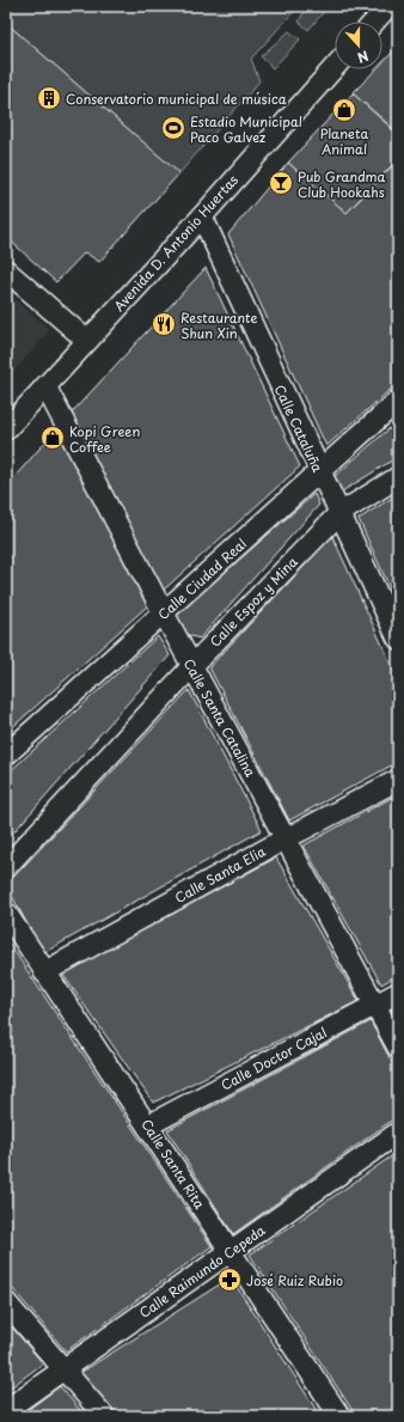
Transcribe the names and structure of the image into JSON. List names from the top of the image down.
{
  "streets": {
    "street": [
      "Avenida D. Antonio Huertas",
      "Calle Cataluña",
      "Calle Ciudad Real",
      "Calle Espoz y Mina",
      "Calle Santa Catalina",
      "Calle Santa Elia",
      "Calle Doctor Cajal",
      "Calle Santa Rita",
      "Calle Raimundo Cepeda"
    ]
  },
  "crossings": [
    ["Avenida D. Antonio Huertas", "Calle Cataluña"],
    ["Avenida D. Antonio Huertas", "Calle Santa Catalina"],
    ["Calle Cataluña", "Calle Ciudad Real"],
    ["Calle Cataluña", "Calle Espoz y Mina"],
    ["Calle Ciudad Real", "Calle Santa Catalina"],
    ["Calle Espoz y Mina", "Calle Santa Catalina"],
    ["Calle Santa Catalina", "Calle Santa Elia"],
    ["Calle Santa Catalina", "Calle Doctor Cajal"],
    ["Calle Santa Elia", "Calle Santa Rita"],
    ["Calle Doctor Cajal", "Calle Santa Rita"],
    ["Calle Santa Rita", "Calle Raimundo Cepeda"]
  ],
  "places": {
    "building": ["Conservatorio municipal de música"],
    "shop": ["Planeta Animal", "Kopi Green Coffee"],
    "sports": ["Estadio Municipal Paco Galvez"],
    "bar": ["Pub Grandma Club Hookahs"],
    "restaurant": ["Restaurante Shun Xin"],
    "pharmacy": ["José Ruiz Rubio"]
  },
  "north": "bottom"
}
